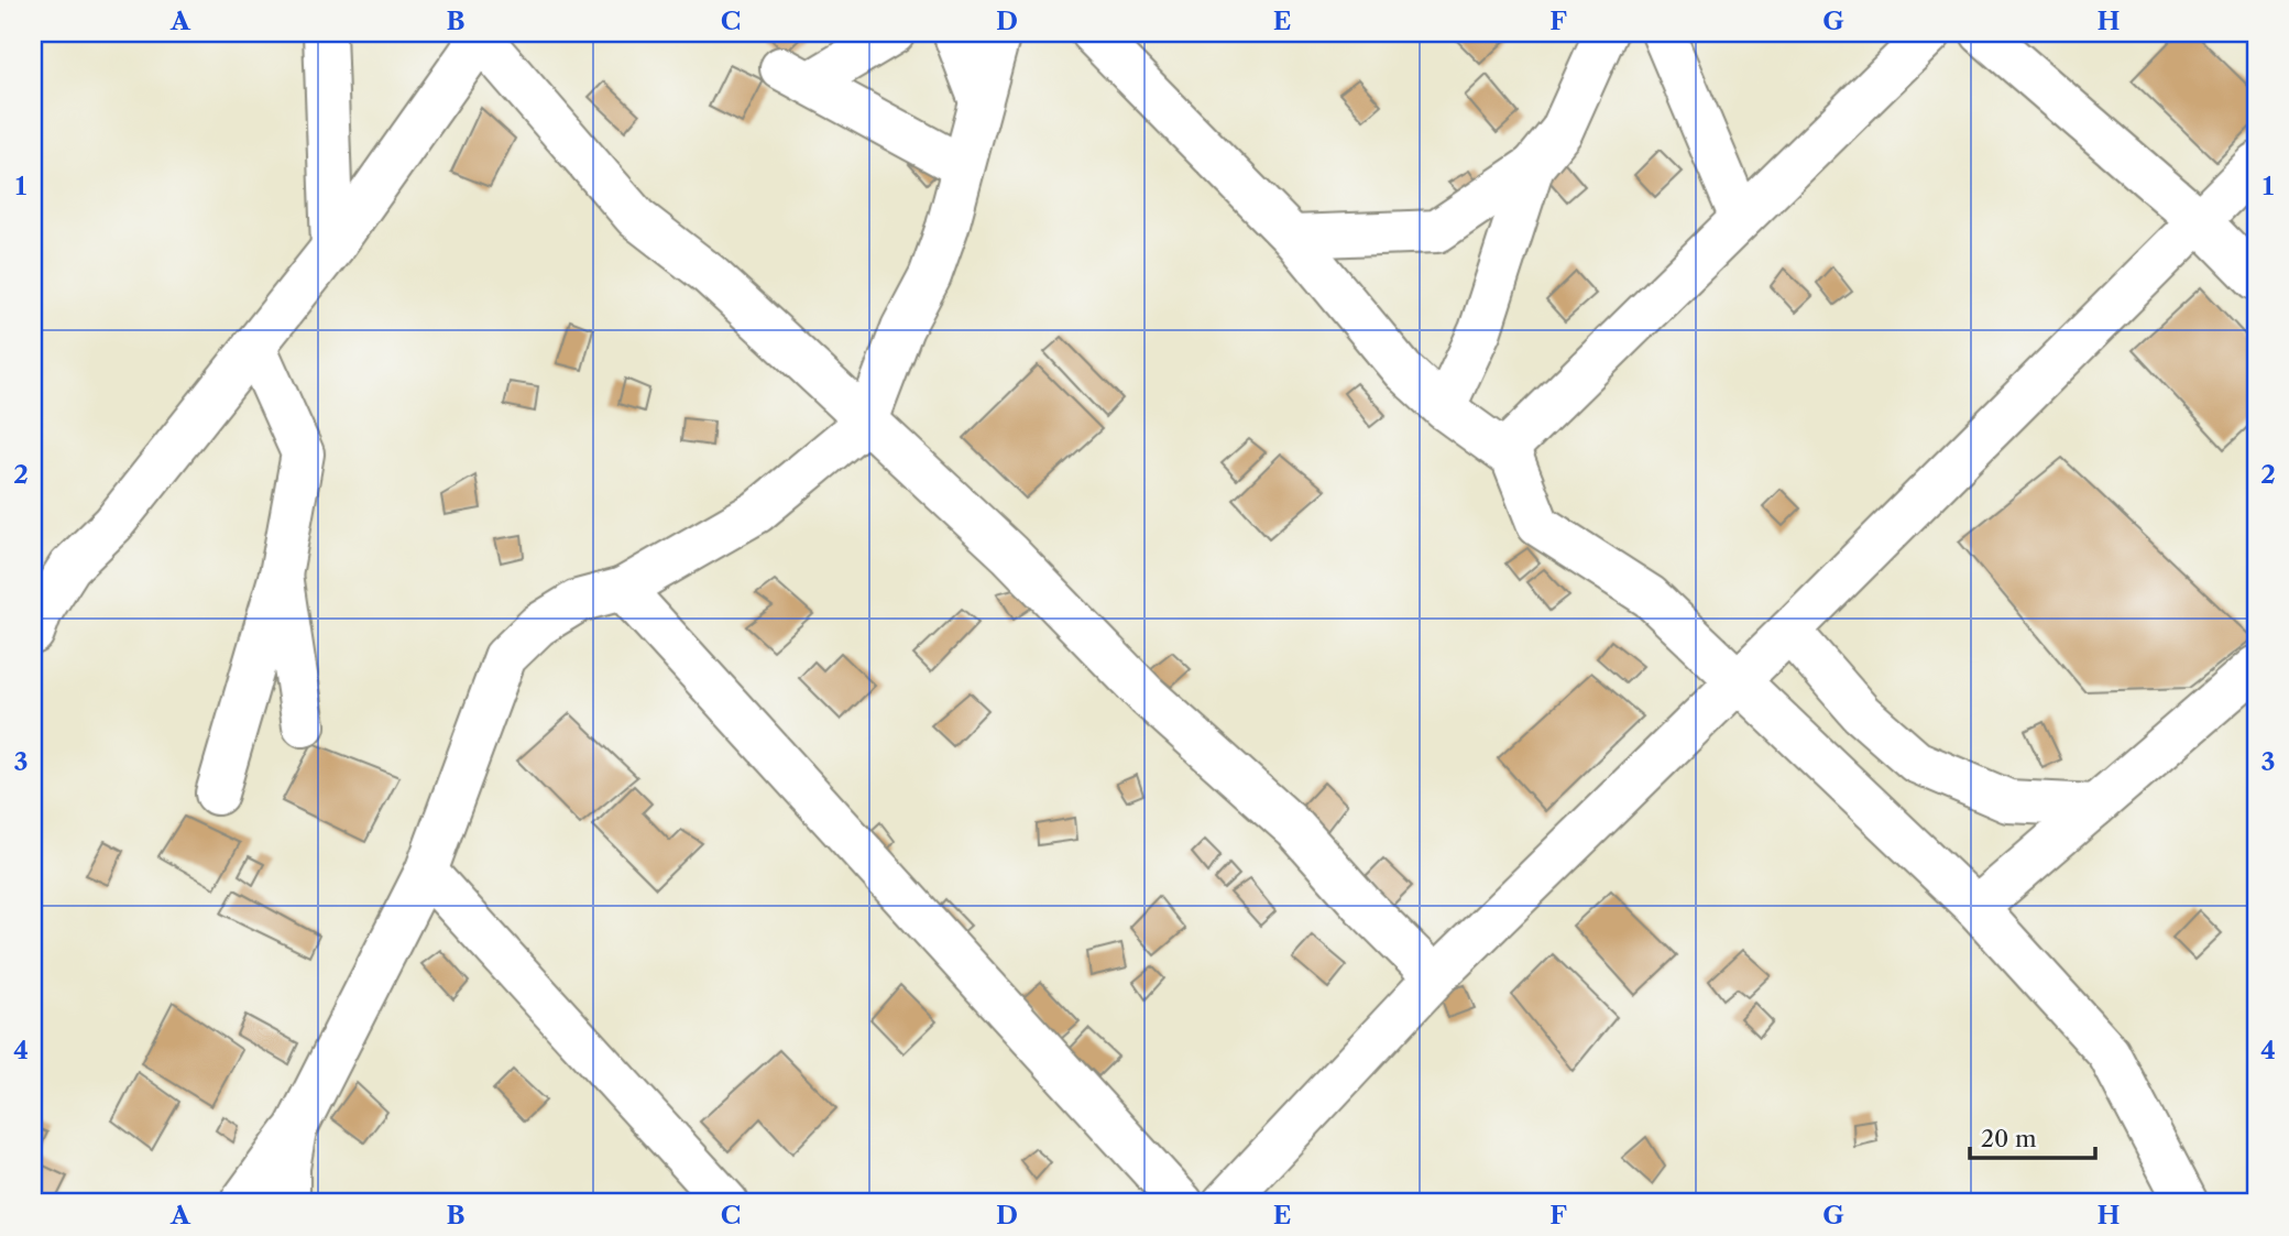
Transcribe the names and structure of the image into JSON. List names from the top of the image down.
{
  "scale_bar": "20 m",
  "grid": {
    "columns": [
      "A",
      "B",
      "C",
      "D",
      "E",
      "F",
      "G",
      "H"
    ],
    "rows": [
      "1",
      "2",
      "3",
      "4"
    ]
  }
}
